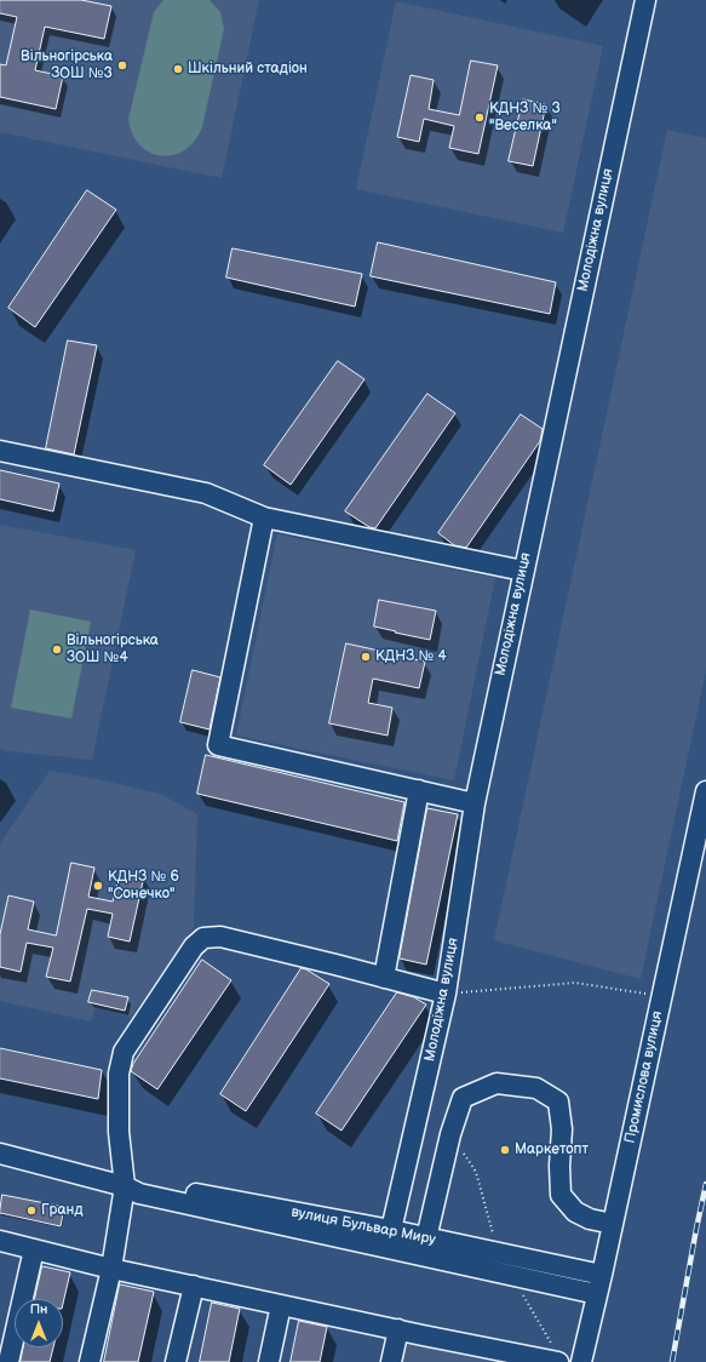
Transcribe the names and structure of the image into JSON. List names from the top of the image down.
{
  "streets": {
    "street": ["Молодіжна вулиця", "Промислова вулиця", "вулиця Бульвар Миру"]
  },
  "crossings": [
    ["Молодіжна вулиця", "вулиця Бульвар Миру"],
    ["Промислова вулиця", "вулиця Бульвар Миру"]
  ],
  "places": [
    "Вільногірська ЗОШ №3",
    "Шкільний стадіон",
    "КДНЗ № 3 \"Веселка\"",
    "Вільногірська ЗОШ №4",
    "КДНЗ № 4",
    "КДНЗ № 6 \"Сонечко\"",
    "Маркетопт",
    "Гранд"
  ],
  "north": "top"
}
